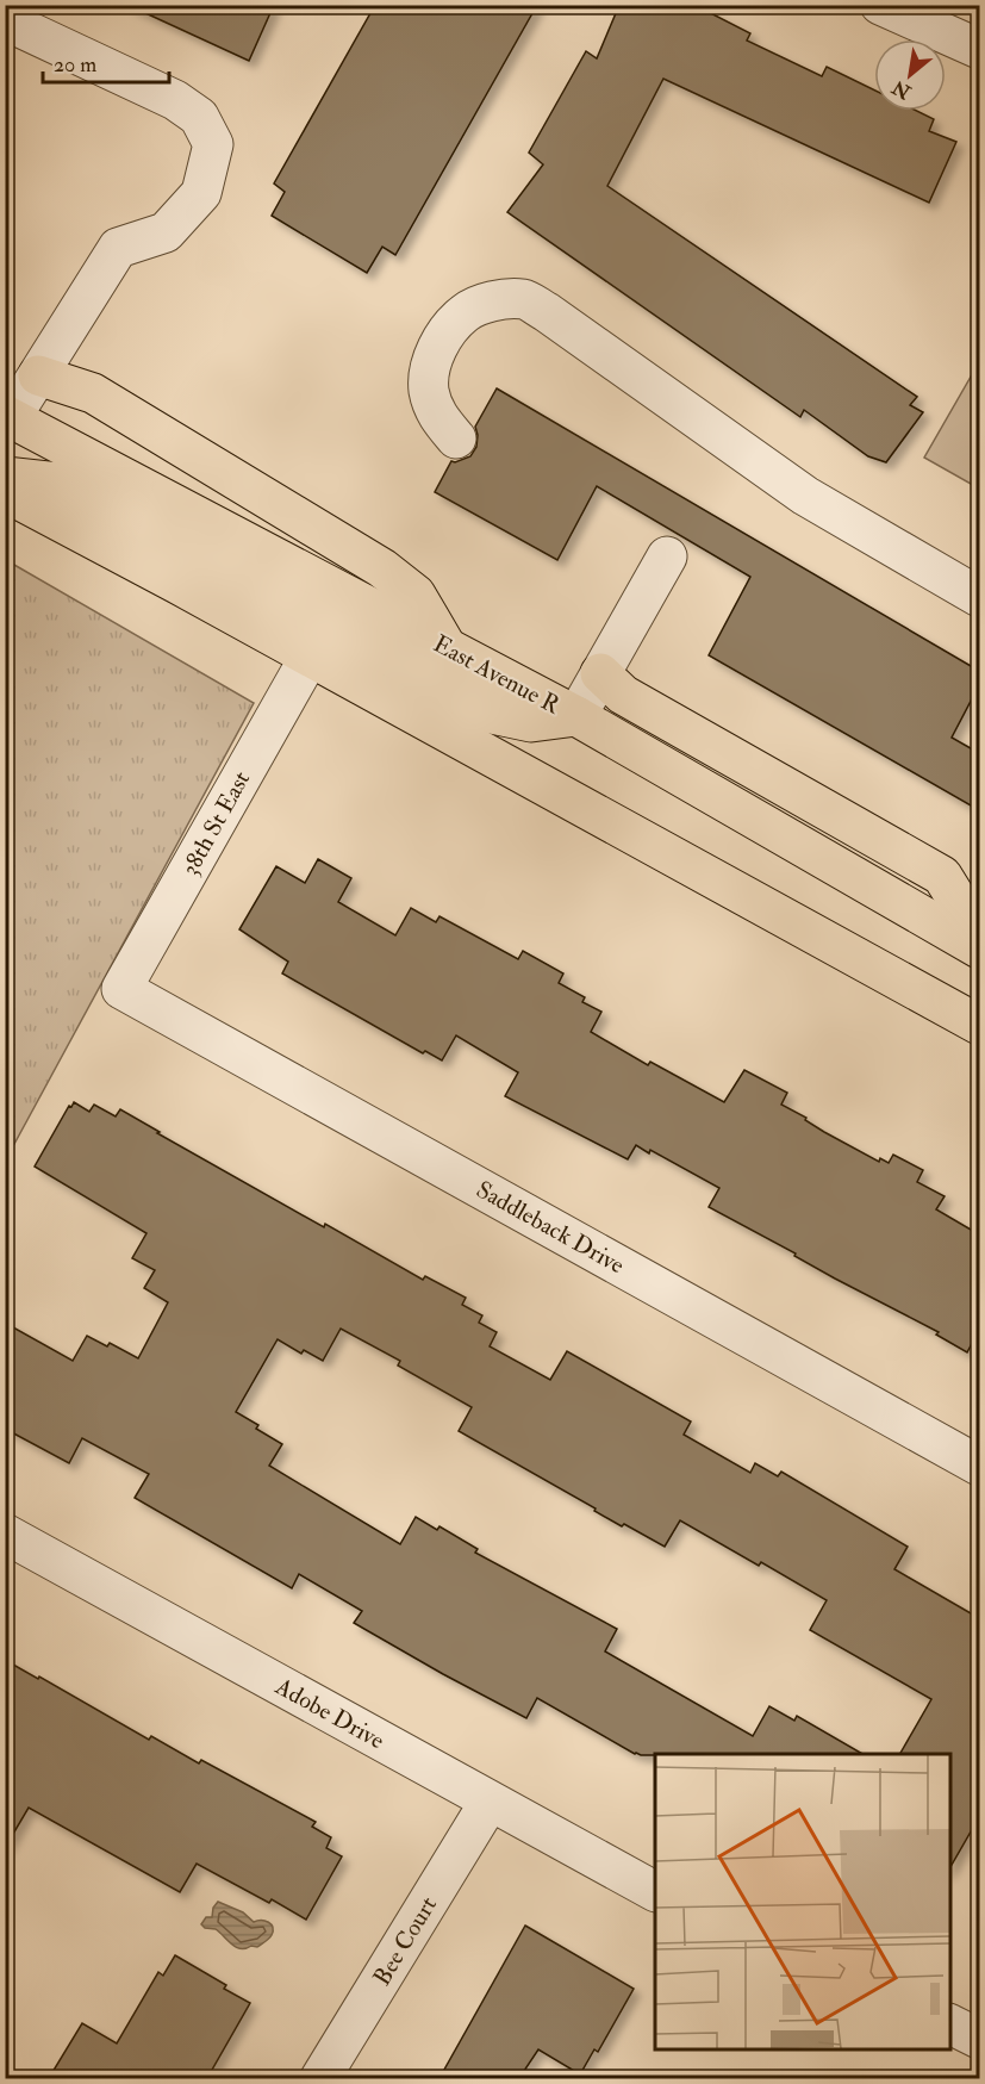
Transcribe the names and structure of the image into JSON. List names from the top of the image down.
{
  "streets": {
    "main road": ["East Avenue R"],
    "street": [
      "38th St East",
      "Saddleback Drive",
      "Adobe Drive",
      "Bee Court"
    ]
  },
  "crossings": [
    ["38th St East", "Saddleback Drive"],
    ["Adobe Drive", "Bee Court"]
  ],
  "scale_bar": "20 m",
  "north": "bottom left"
}
